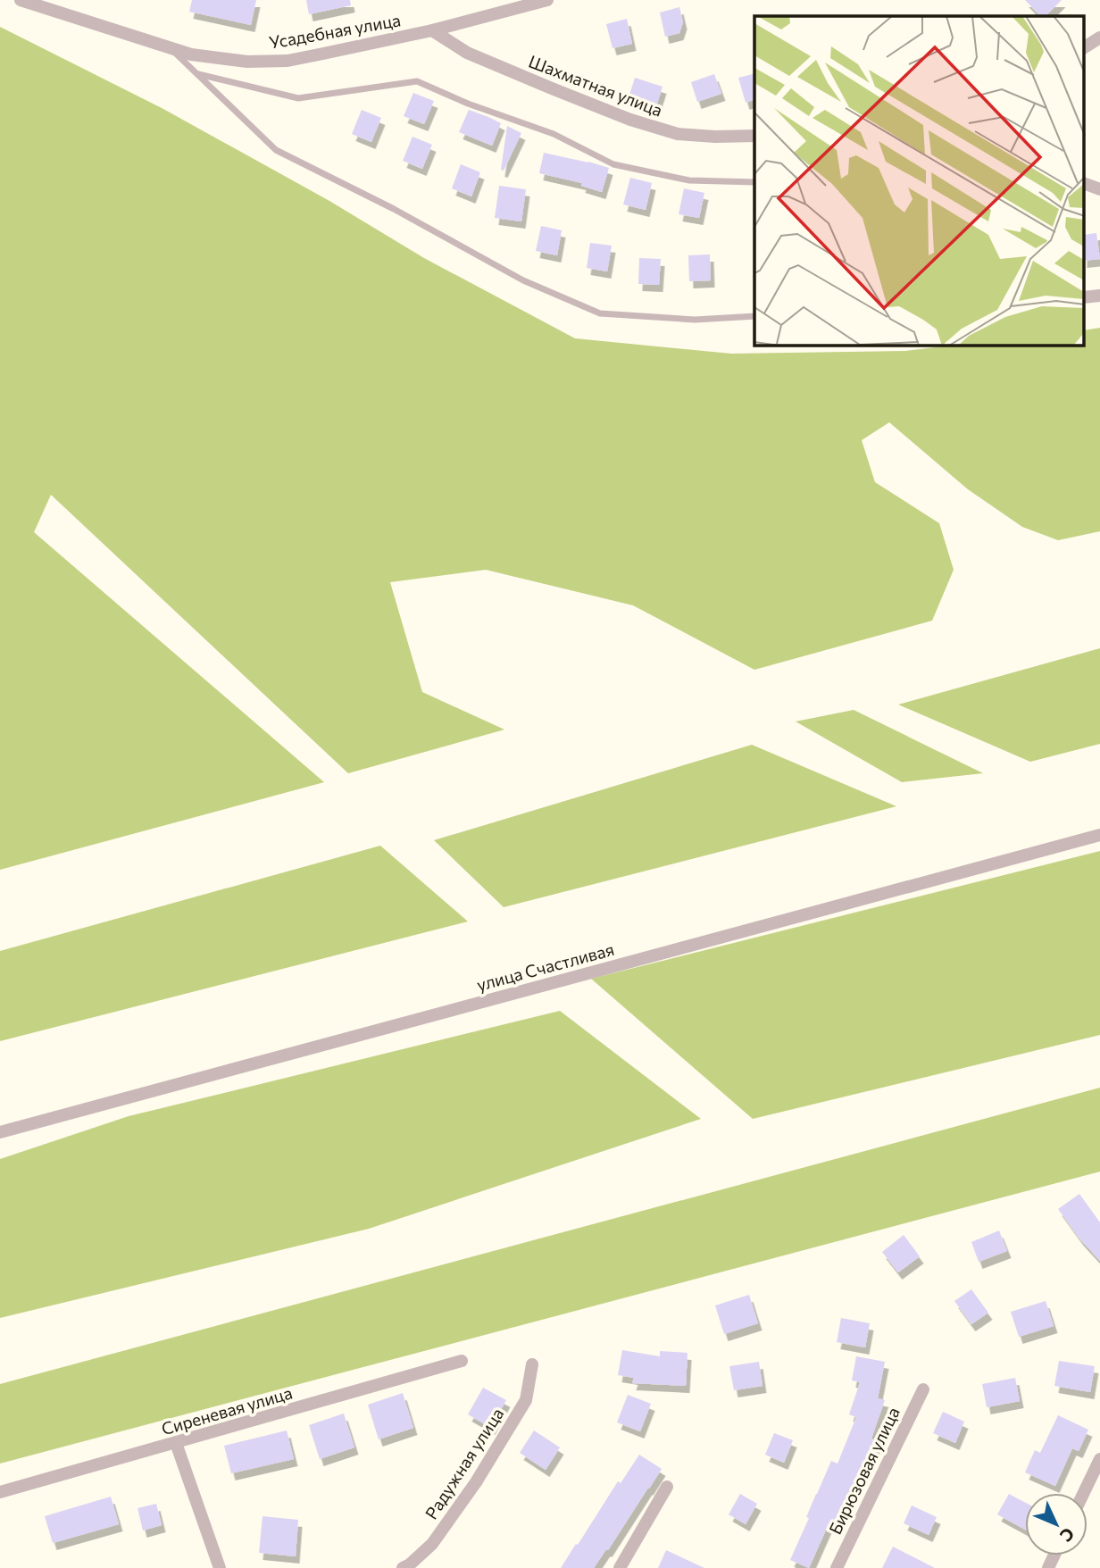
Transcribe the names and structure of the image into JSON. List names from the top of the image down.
{
  "streets": {
    "street": [
      "Усадебная улица",
      "Шахматная улица",
      "улица Счастливая",
      "Сиреневая улица",
      "Радужная улица",
      "Бирюзовая улица"
    ]
  },
  "crossings": [
    ["Усадебная улица", "Шахматная улица"]
  ],
  "north": "bottom right"
}
